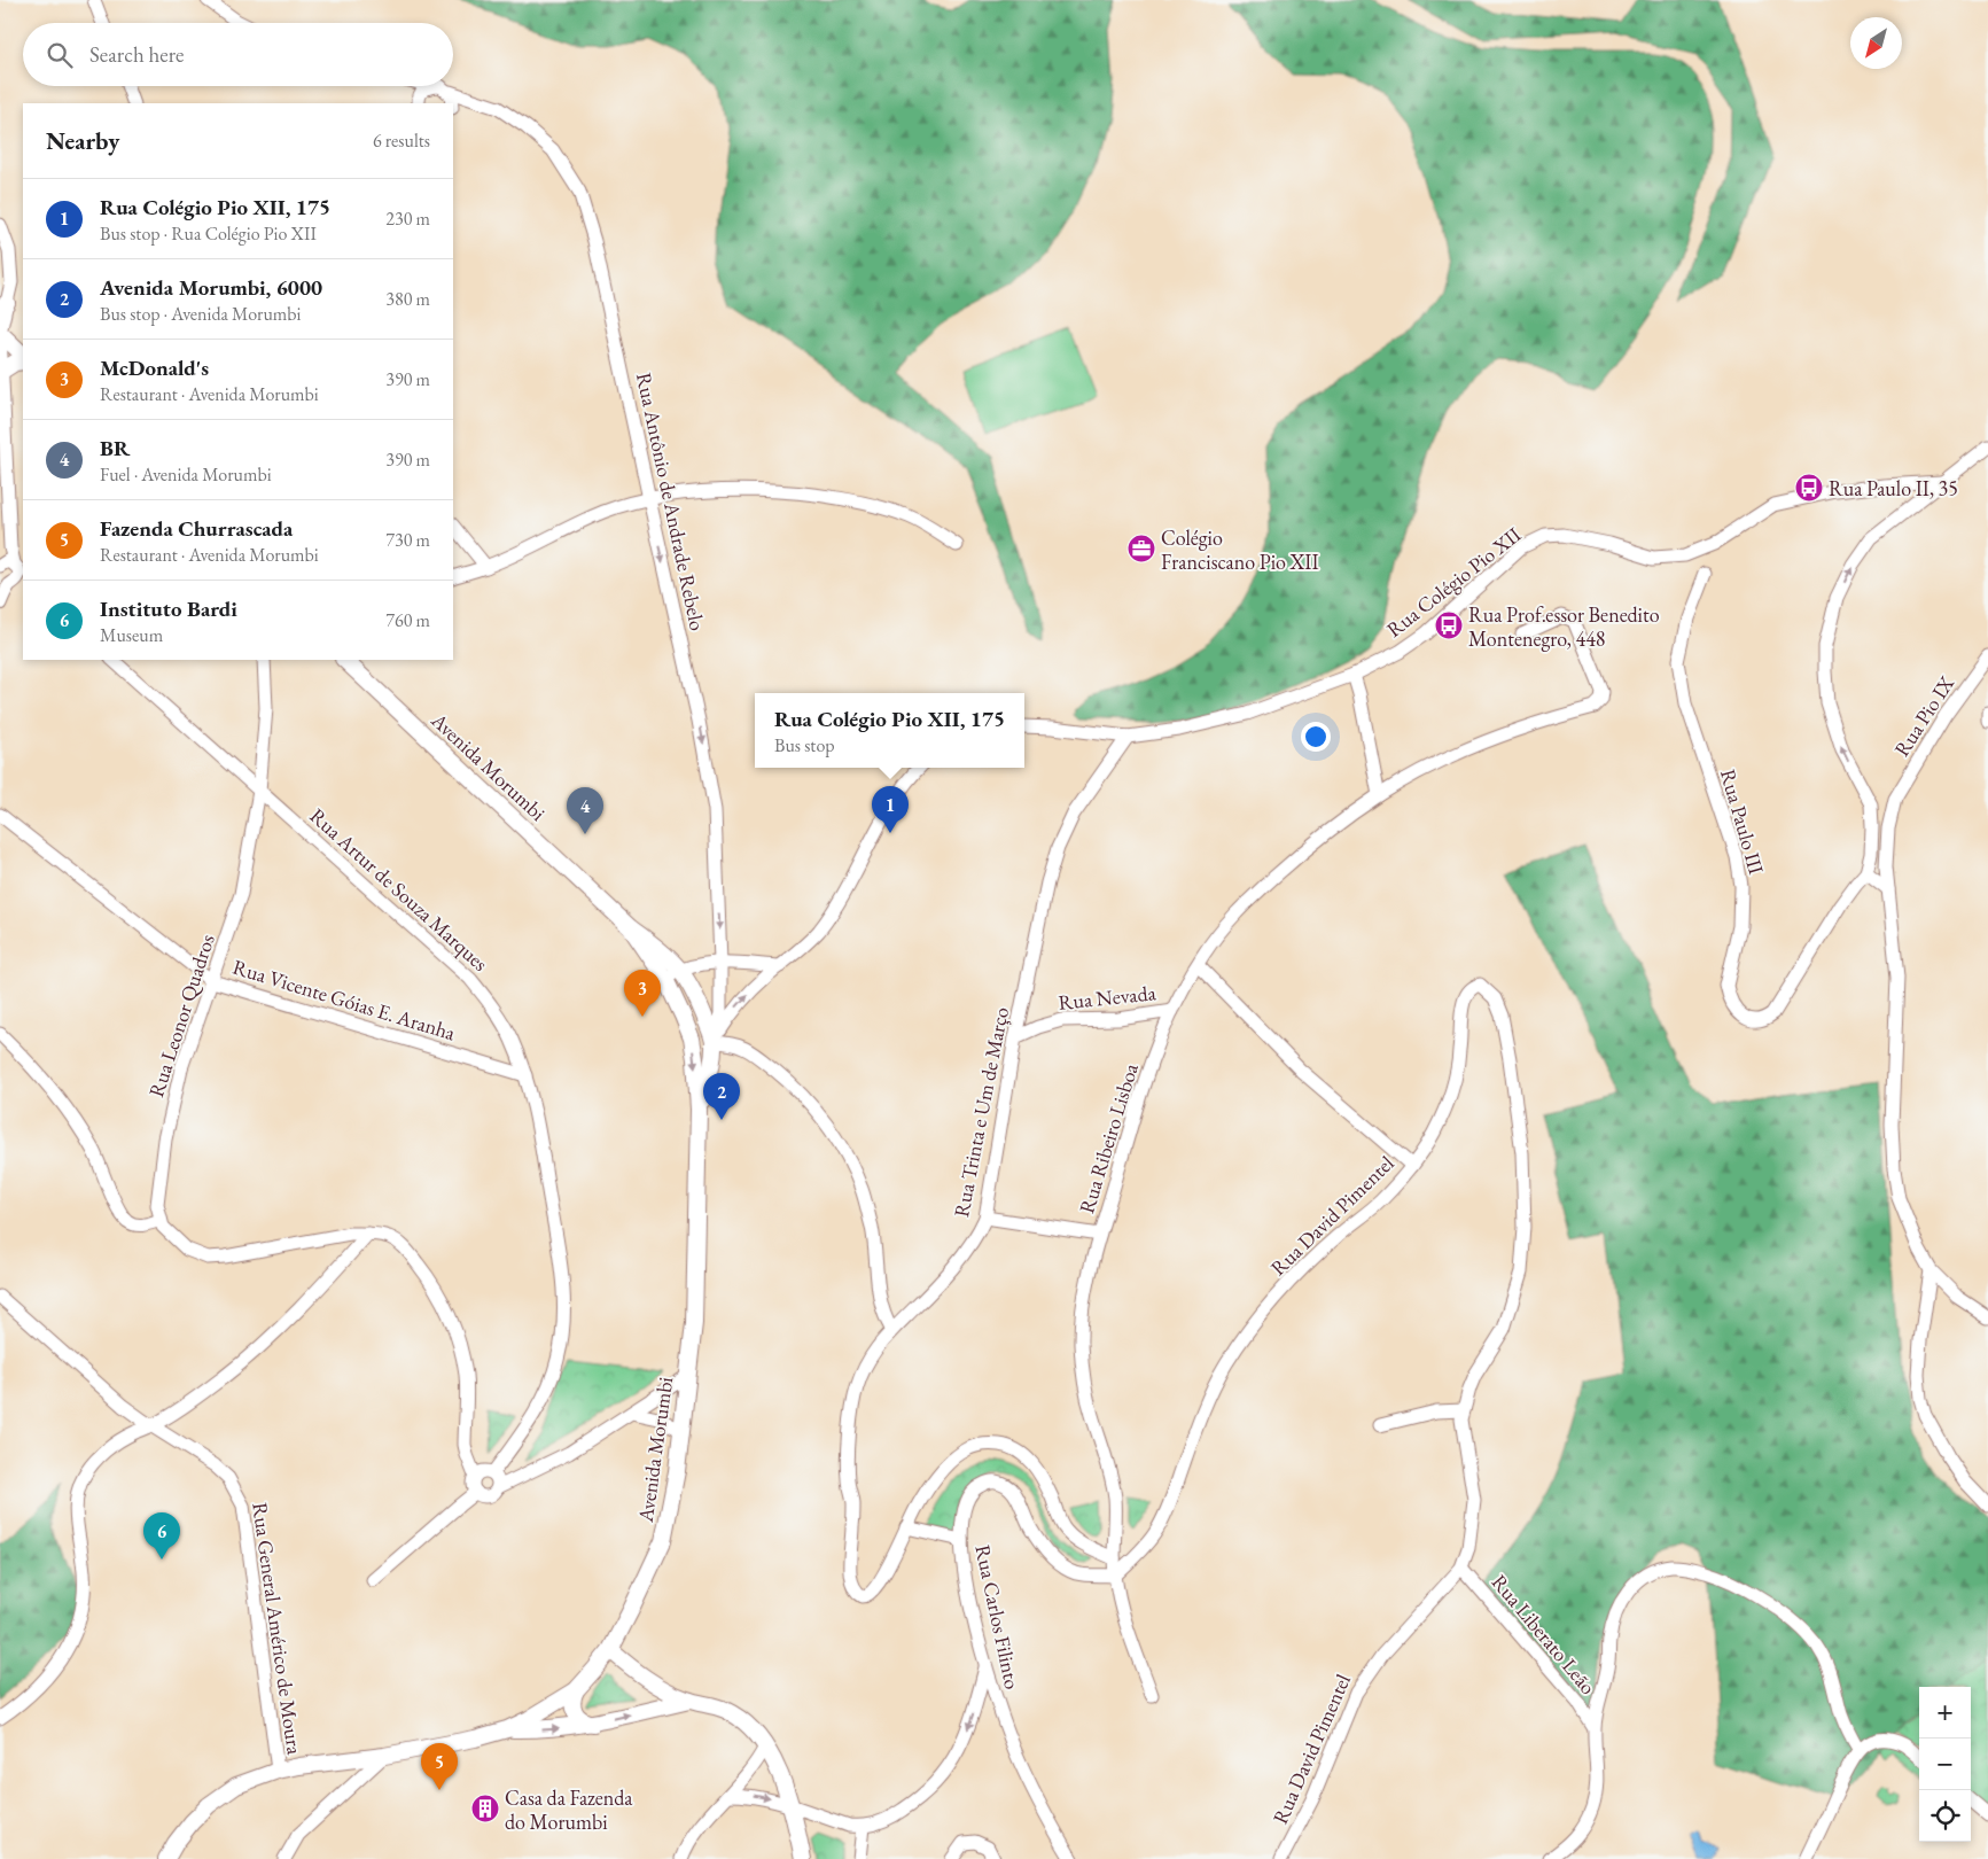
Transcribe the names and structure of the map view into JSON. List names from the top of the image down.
{
  "streets": {
    "main road": ["Avenida Morumbi"],
    "street": [
      "Rua Antônio de Andrade Rebelo",
      "Rua Colégio Pio XII",
      "Rua Pio IX",
      "Rua Paulo III",
      "Rua Artur de Souza Marques",
      "Rua Nevada",
      "Rua Vicente Góias E. Aranha",
      "Rua Leonor Quadros",
      "Rua Trinta e Um de Março",
      "Rua Ribeiro Lisboa",
      "Rua David Pimentel",
      "Rua Carlos Filinto",
      "Rua General Américo de Moura",
      "Rua Liberato Leão"
    ]
  },
  "crossings": [
    ["Rua Antônio de Andrade Rebelo", "Avenida Morumbi"],
    ["Rua Colégio Pio XII", "Rua Trinta e Um de Março"],
    ["Avenida Morumbi", "Rua General Américo de Moura"],
    ["Rua Artur de Souza Marques", "Rua Vicente Góias E. Aranha"],
    ["Rua Artur de Souza Marques", "Rua Leonor Quadros"],
    ["Rua Nevada", "Rua Trinta e Um de Março"],
    ["Rua Nevada", "Rua Ribeiro Lisboa"],
    ["Rua Vicente Góias E. Aranha", "Rua Leonor Quadros"],
    ["Rua Trinta e Um de Março", "Rua Ribeiro Lisboa"],
    ["Rua Ribeiro Lisboa", "Rua David Pimentel"],
    ["Rua Ribeiro Lisboa", "Rua Carlos Filinto"],
    ["Rua David Pimentel", "Rua Carlos Filinto"],
    ["Rua David Pimentel", "Rua Liberato Leão"]
  ],
  "one_way": ["Rua Antônio de Andrade Rebelo"],
  "places": {
    "bus stop": ["Rua Paulo II, 35", "Rua Prof.essor Benedito Montenegro, 448"],
    "office": ["Colégio Franciscano Pio XII"],
    "building": ["Casa da Fazenda do Morumbi"]
  },
  "north": "bottom left",
  "page": {
    "search": "Search here",
    "heading": ["Nearby", "6 results"],
    "list": [
      {
        "mark": "1",
        "name": "Rua Colégio Pio XII, 175",
        "note": "Bus stop · Rua Colégio Pio XII",
        "value": "230 m"
      },
      {
        "mark": "2",
        "name": "Avenida Morumbi, 6000",
        "note": "Bus stop · Avenida Morumbi",
        "value": "380 m"
      },
      {
        "mark": "3",
        "name": "McDonald's",
        "note": "Restaurant · Avenida Morumbi",
        "value": "390 m"
      },
      {
        "mark": "4",
        "name": "BR",
        "note": "Fuel · Avenida Morumbi",
        "value": "390 m"
      },
      {
        "mark": "5",
        "name": "Fazenda Churrascada",
        "note": "Restaurant · Avenida Morumbi",
        "value": "730 m"
      },
      {
        "mark": "6",
        "name": "Instituto Bardi",
        "note": "Museum",
        "value": "760 m"
      }
    ],
    "popup": ["Rua Colégio Pio XII, 175", "Bus stop"],
    "pins": [
      "1",
      "4",
      "3",
      "2",
      "6",
      "5"
    ],
    "map_buttons": ["+", "−"]
  }
}
